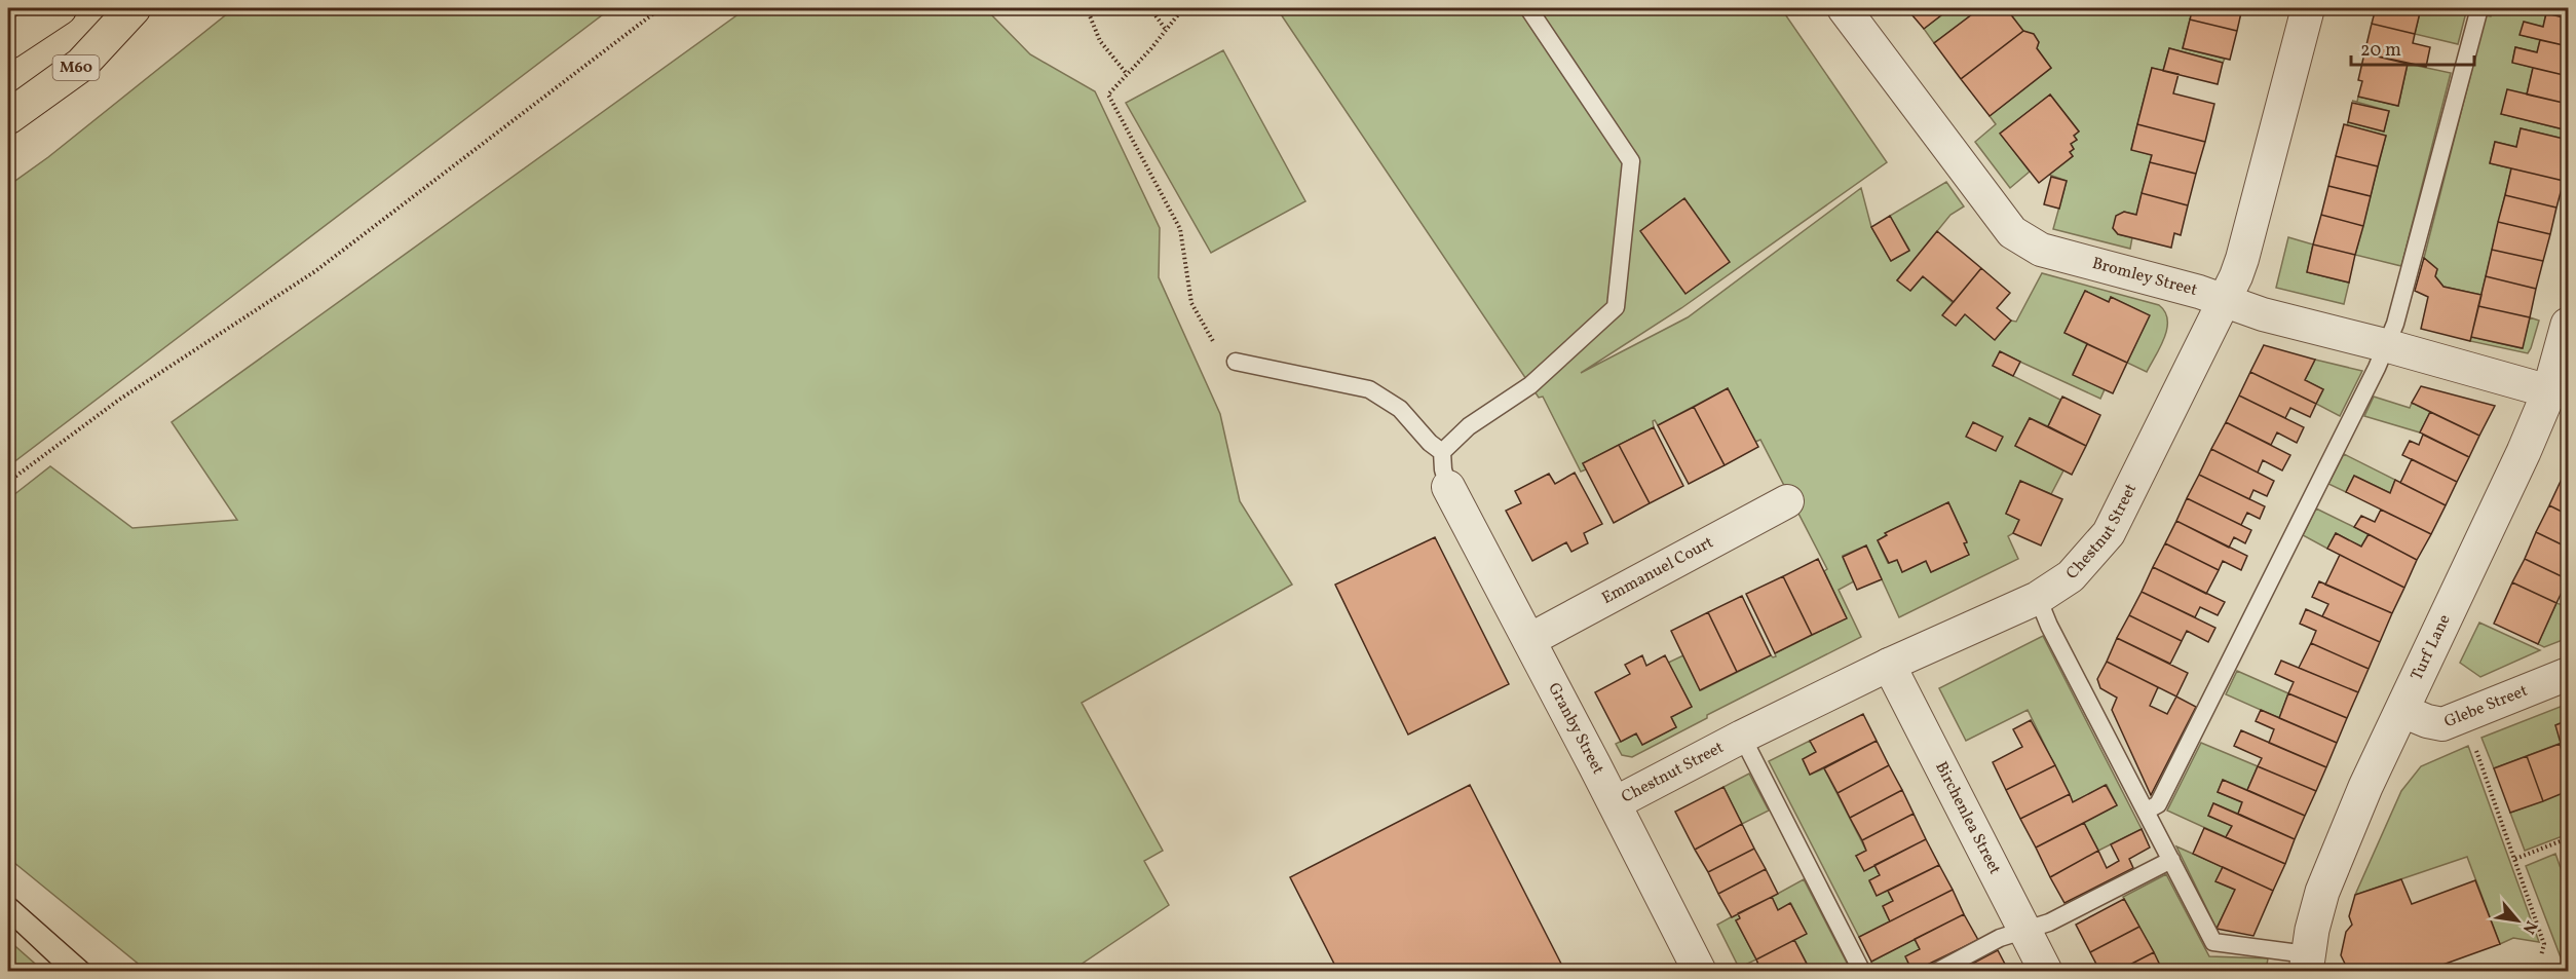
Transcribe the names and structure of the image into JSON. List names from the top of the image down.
{
  "streets": {
    "highway": ["M60"],
    "street": [
      "Bromley Street",
      "Chestnut Street",
      "Emmanuel Court",
      "Turf Lane",
      "Glebe Street",
      "Granby Street",
      "Birchenlea Street"
    ]
  },
  "crossings": [
    ["Bromley Street", "Chestnut Street"],
    ["Bromley Street", "Turf Lane"],
    ["Chestnut Street", "Granby Street"],
    ["Chestnut Street", "Birchenlea Street"],
    ["Emmanuel Court", "Granby Street"],
    ["Turf Lane", "Glebe Street"]
  ],
  "scale_bar": "20 m",
  "north": "bottom right"
}
